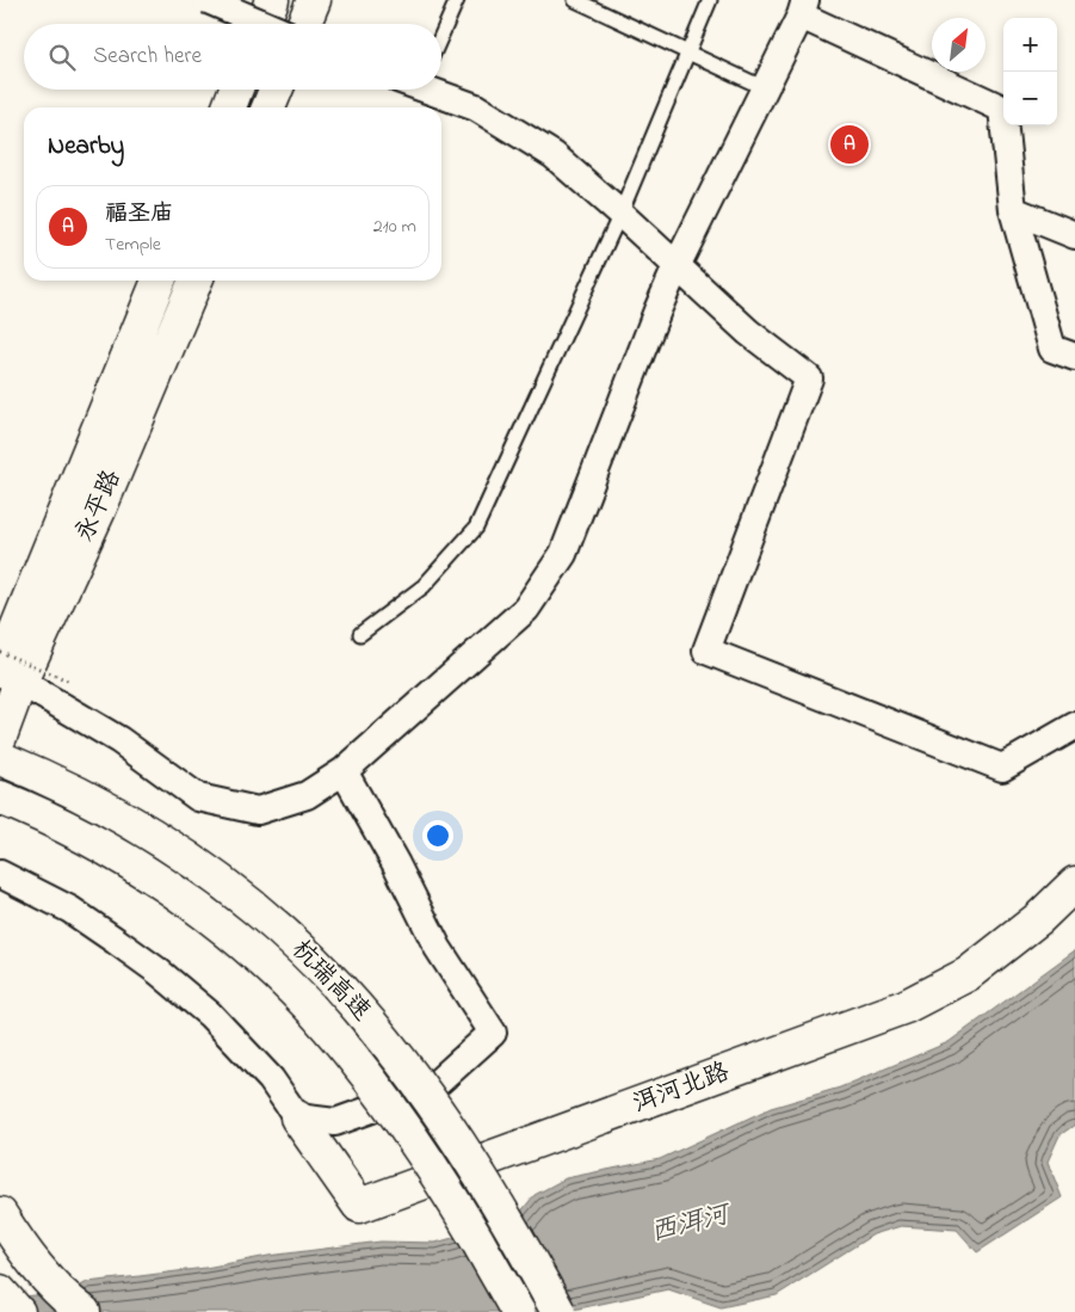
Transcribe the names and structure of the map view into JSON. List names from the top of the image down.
{
  "streets": {
    "main road": ["永平路", "杭瑞高速", "洱河北路"]
  },
  "water": ["西洱河"],
  "north": "top right",
  "page": {
    "map_buttons": ["+", "−"],
    "search": "Search here",
    "heading": "Nearby",
    "pins": "A",
    "list": [
      {
        "mark": "A",
        "name": "福圣庙",
        "note": "Temple",
        "value": "210 m"
      }
    ]
  }
}
